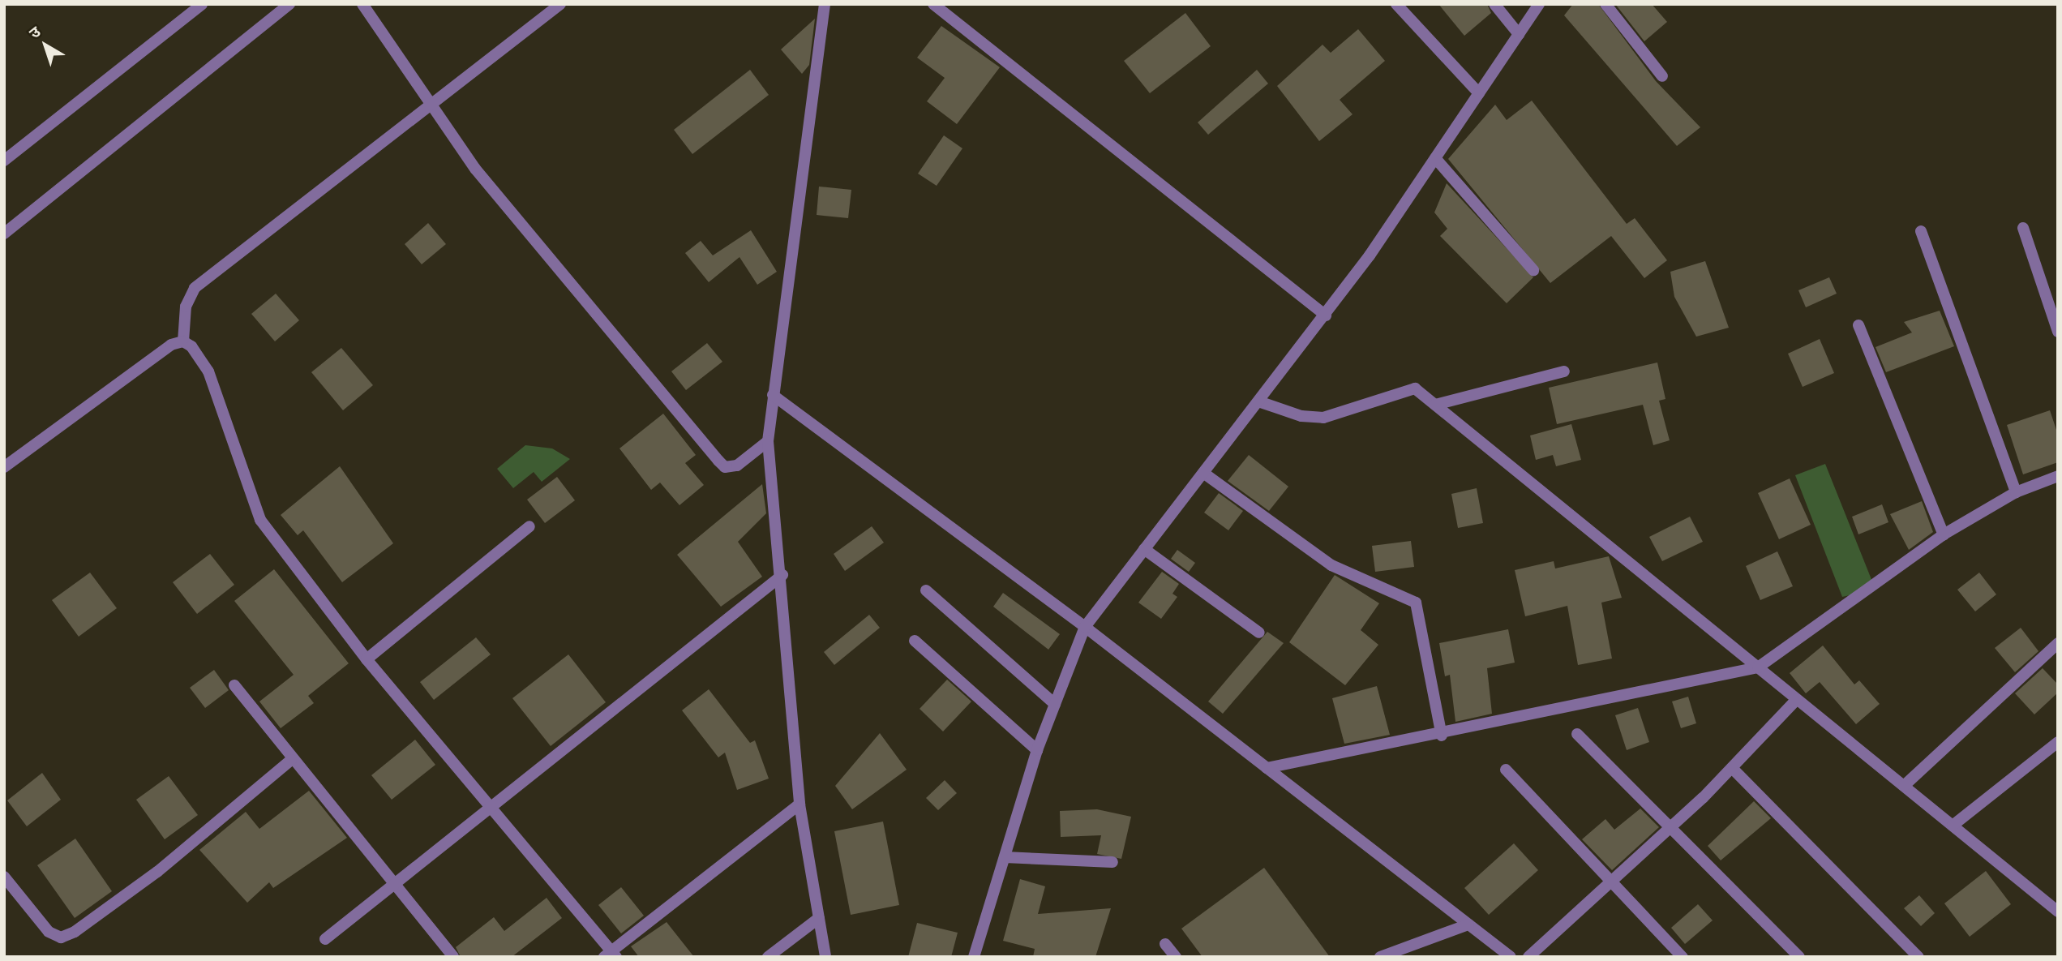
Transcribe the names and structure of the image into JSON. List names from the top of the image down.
{
  "north": "top left"
}
